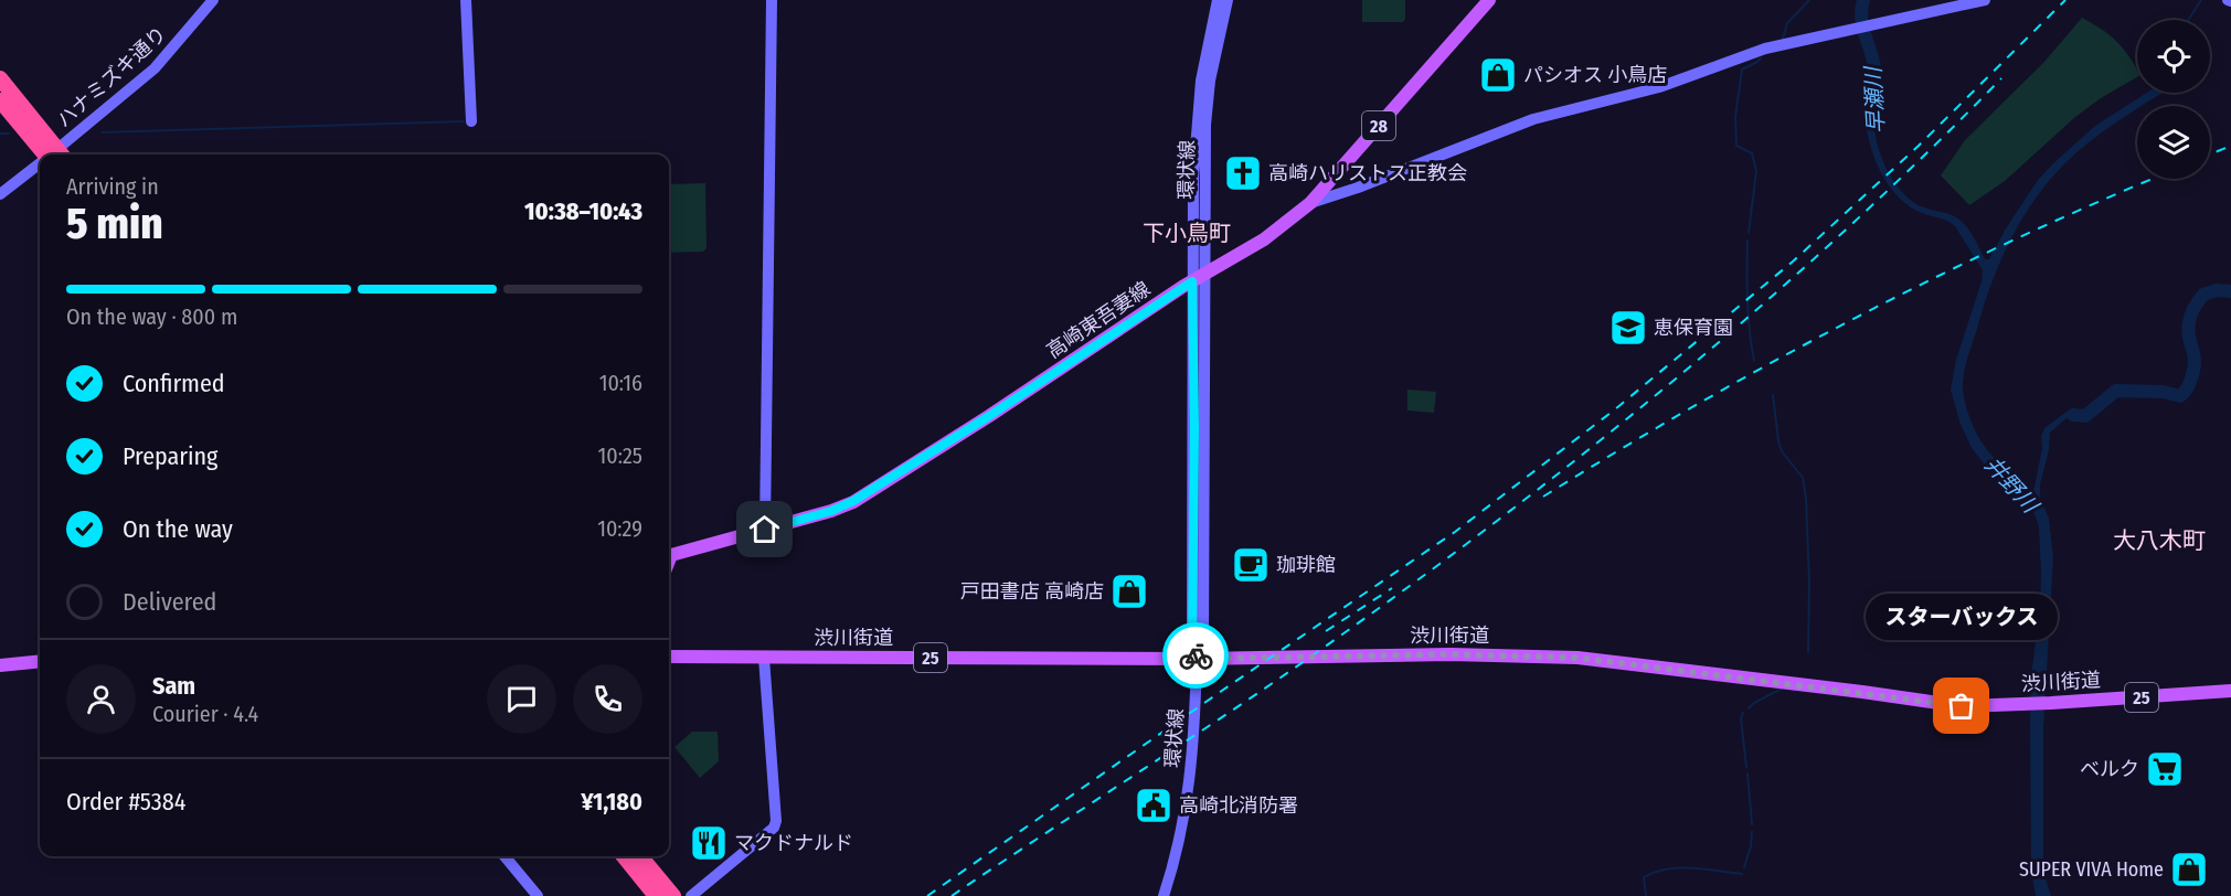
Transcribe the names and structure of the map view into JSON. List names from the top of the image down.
{
  "streets": {
    "main road": [
      "28",
      "高崎東吾妻線",
      "渋川街道",
      "25"
    ],
    "street": ["ハナミズキ通り", "環状線"]
  },
  "crossings": [
    ["環状線", "高崎東吾妻線"],
    ["環状線", "渋川街道"]
  ],
  "districts": ["下小鳥町", "大八木町"],
  "water": ["早瀬川", "井野川"],
  "places": {
    "shop": ["パシオス 小鳥店", "戸田書店 高崎店", "SUPER VIVA Home"],
    "church": ["高崎ハリストス正教会"],
    "school or university": ["恵保育園"],
    "cafe": ["珈琲館"],
    "other": ["スターバックス"],
    "supermarket": ["ベルク"],
    "public building": ["高崎北消防署"],
    "restaurant": ["マクドナルド"]
  },
  "page": {
    "heading": ["5 min", "Arriving in", "10:38–10:43"],
    "panel": [
      "Sam",
      "Courier · 4.4",
      "Order #5384",
      "¥1,180"
    ],
    "bar": "On the way · 800 m",
    "list": [
      ["Confirmed", "10:16"],
      ["Preparing", "10:25"],
      ["On the way", "10:29"],
      "Delivered"
    ],
    "bubble": "スターバックス"
  }
}
